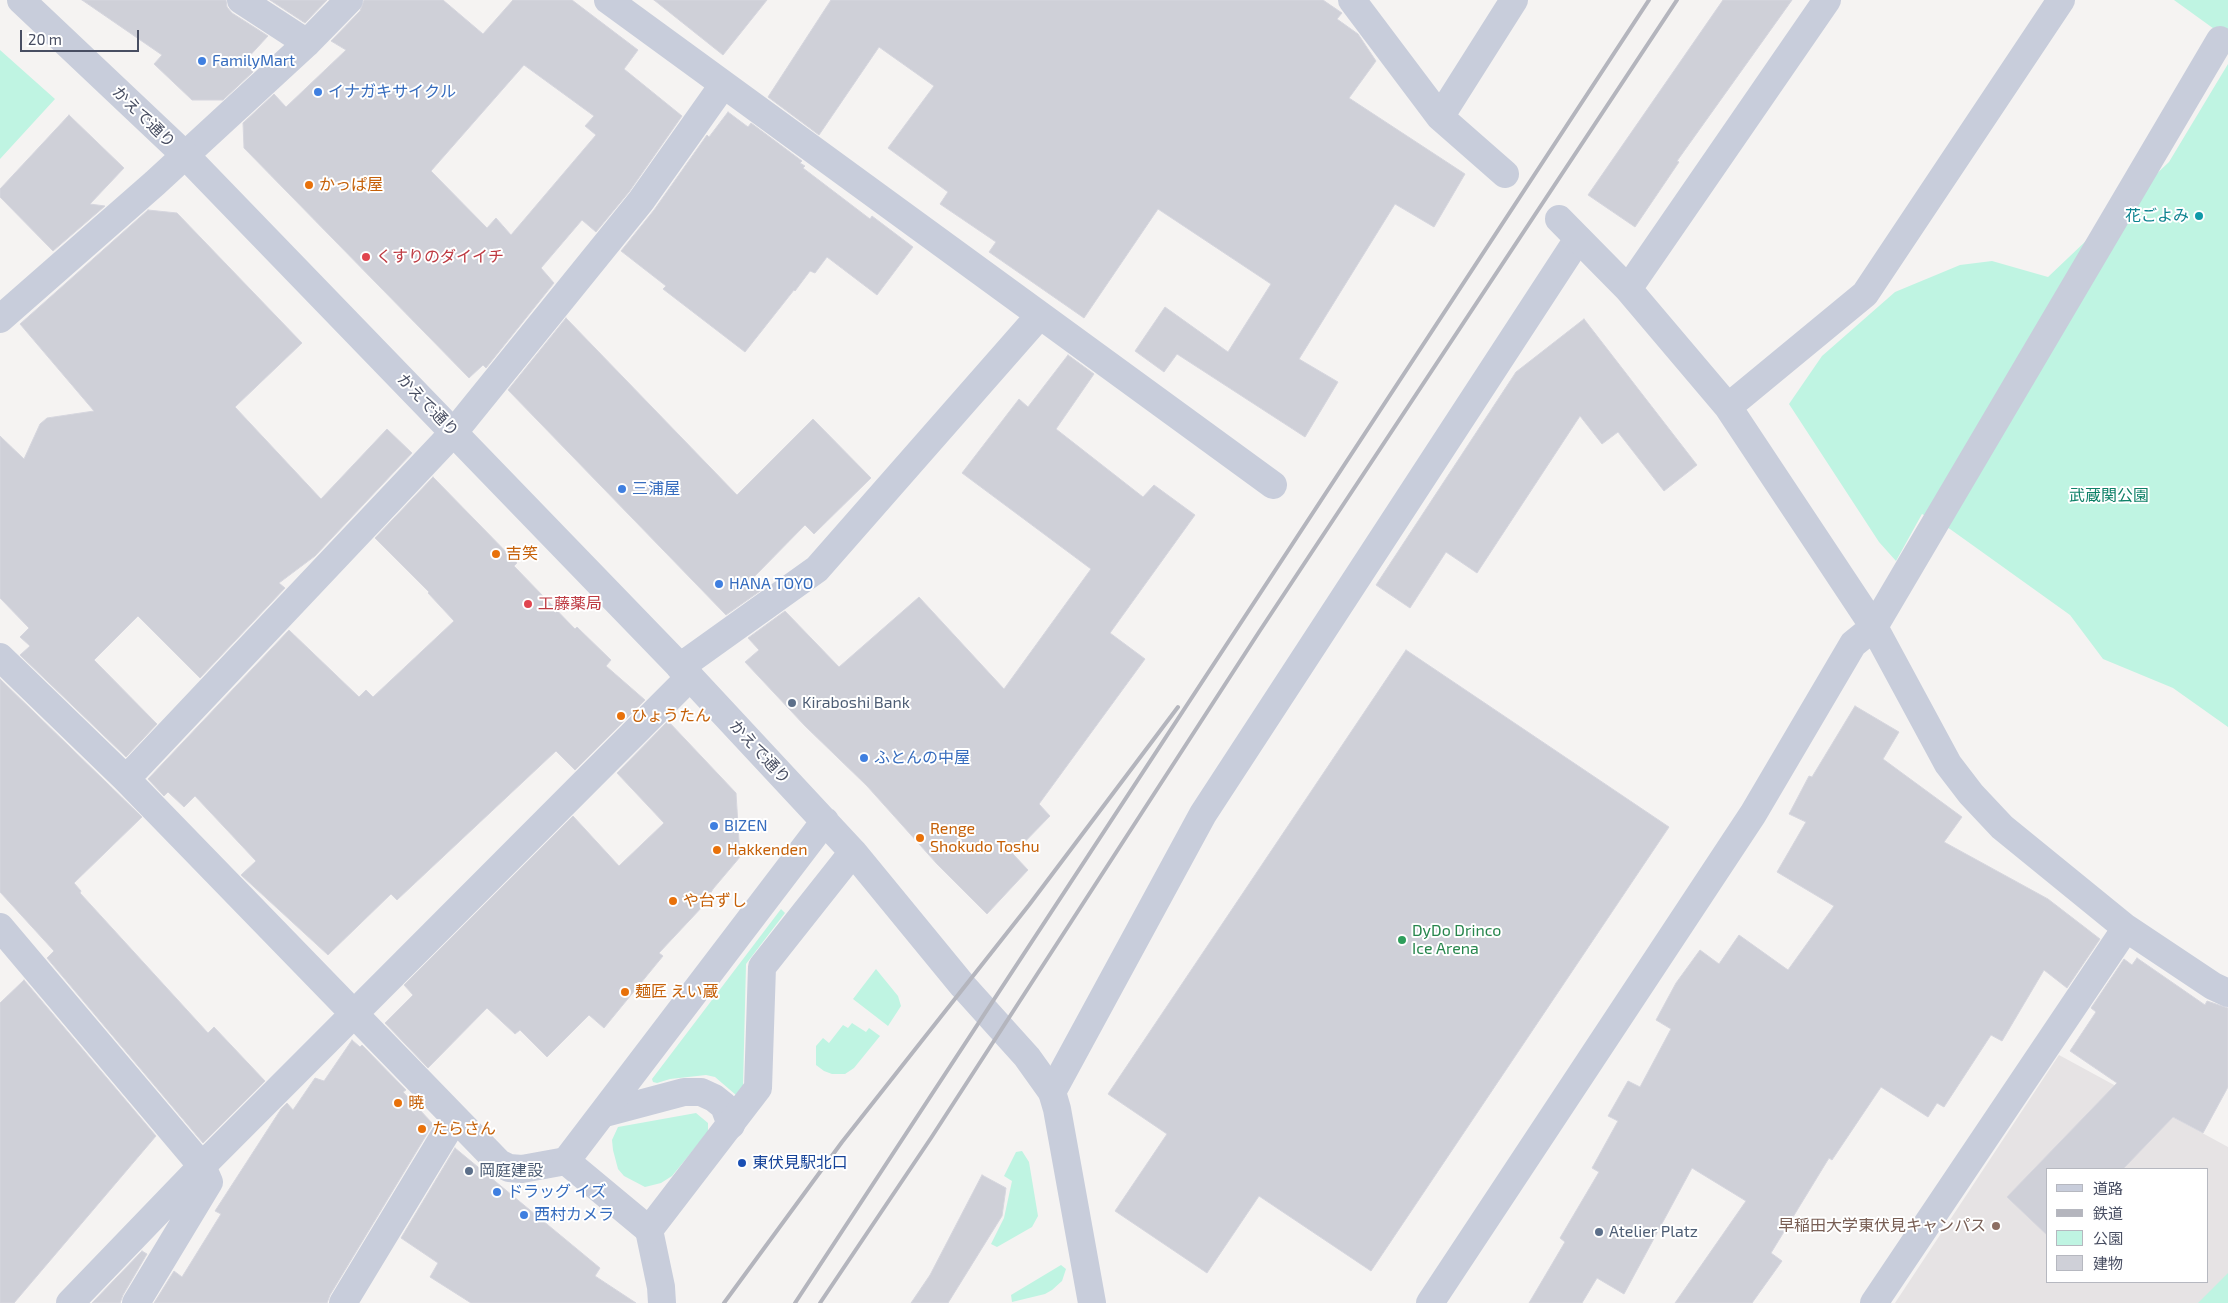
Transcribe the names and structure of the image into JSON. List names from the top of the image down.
{
  "streets": {
    "street": ["かえで通り"]
  },
  "parks": ["武蔵関公園"],
  "places": [
    "FamilyMart",
    "イナガキサイクル",
    "かっぱ屋",
    "花ごよみ",
    "くすりのダイイチ",
    "三浦屋",
    "吉笑",
    "HANA TOYO",
    "工藤薬局",
    "Kiraboshi Bank",
    "ひょうたん",
    "ふとんの中屋",
    "BIZEN",
    "Renge Shokudo Toshu",
    "Hakkenden",
    "や台ずし",
    "DyDo Drinco Ice Arena",
    "麺匠 えい蔵",
    "暁",
    "たらさん",
    "東伏見駅北口",
    "岡庭建設",
    "ドラッグ イズ",
    "西村カメラ",
    "早稲田大学東伏見キャンパス",
    "Atelier Platz"
  ],
  "legend": [
    "道路",
    "鉄道",
    "公園",
    "建物"
  ],
  "scale_bar": "20 m"
}
